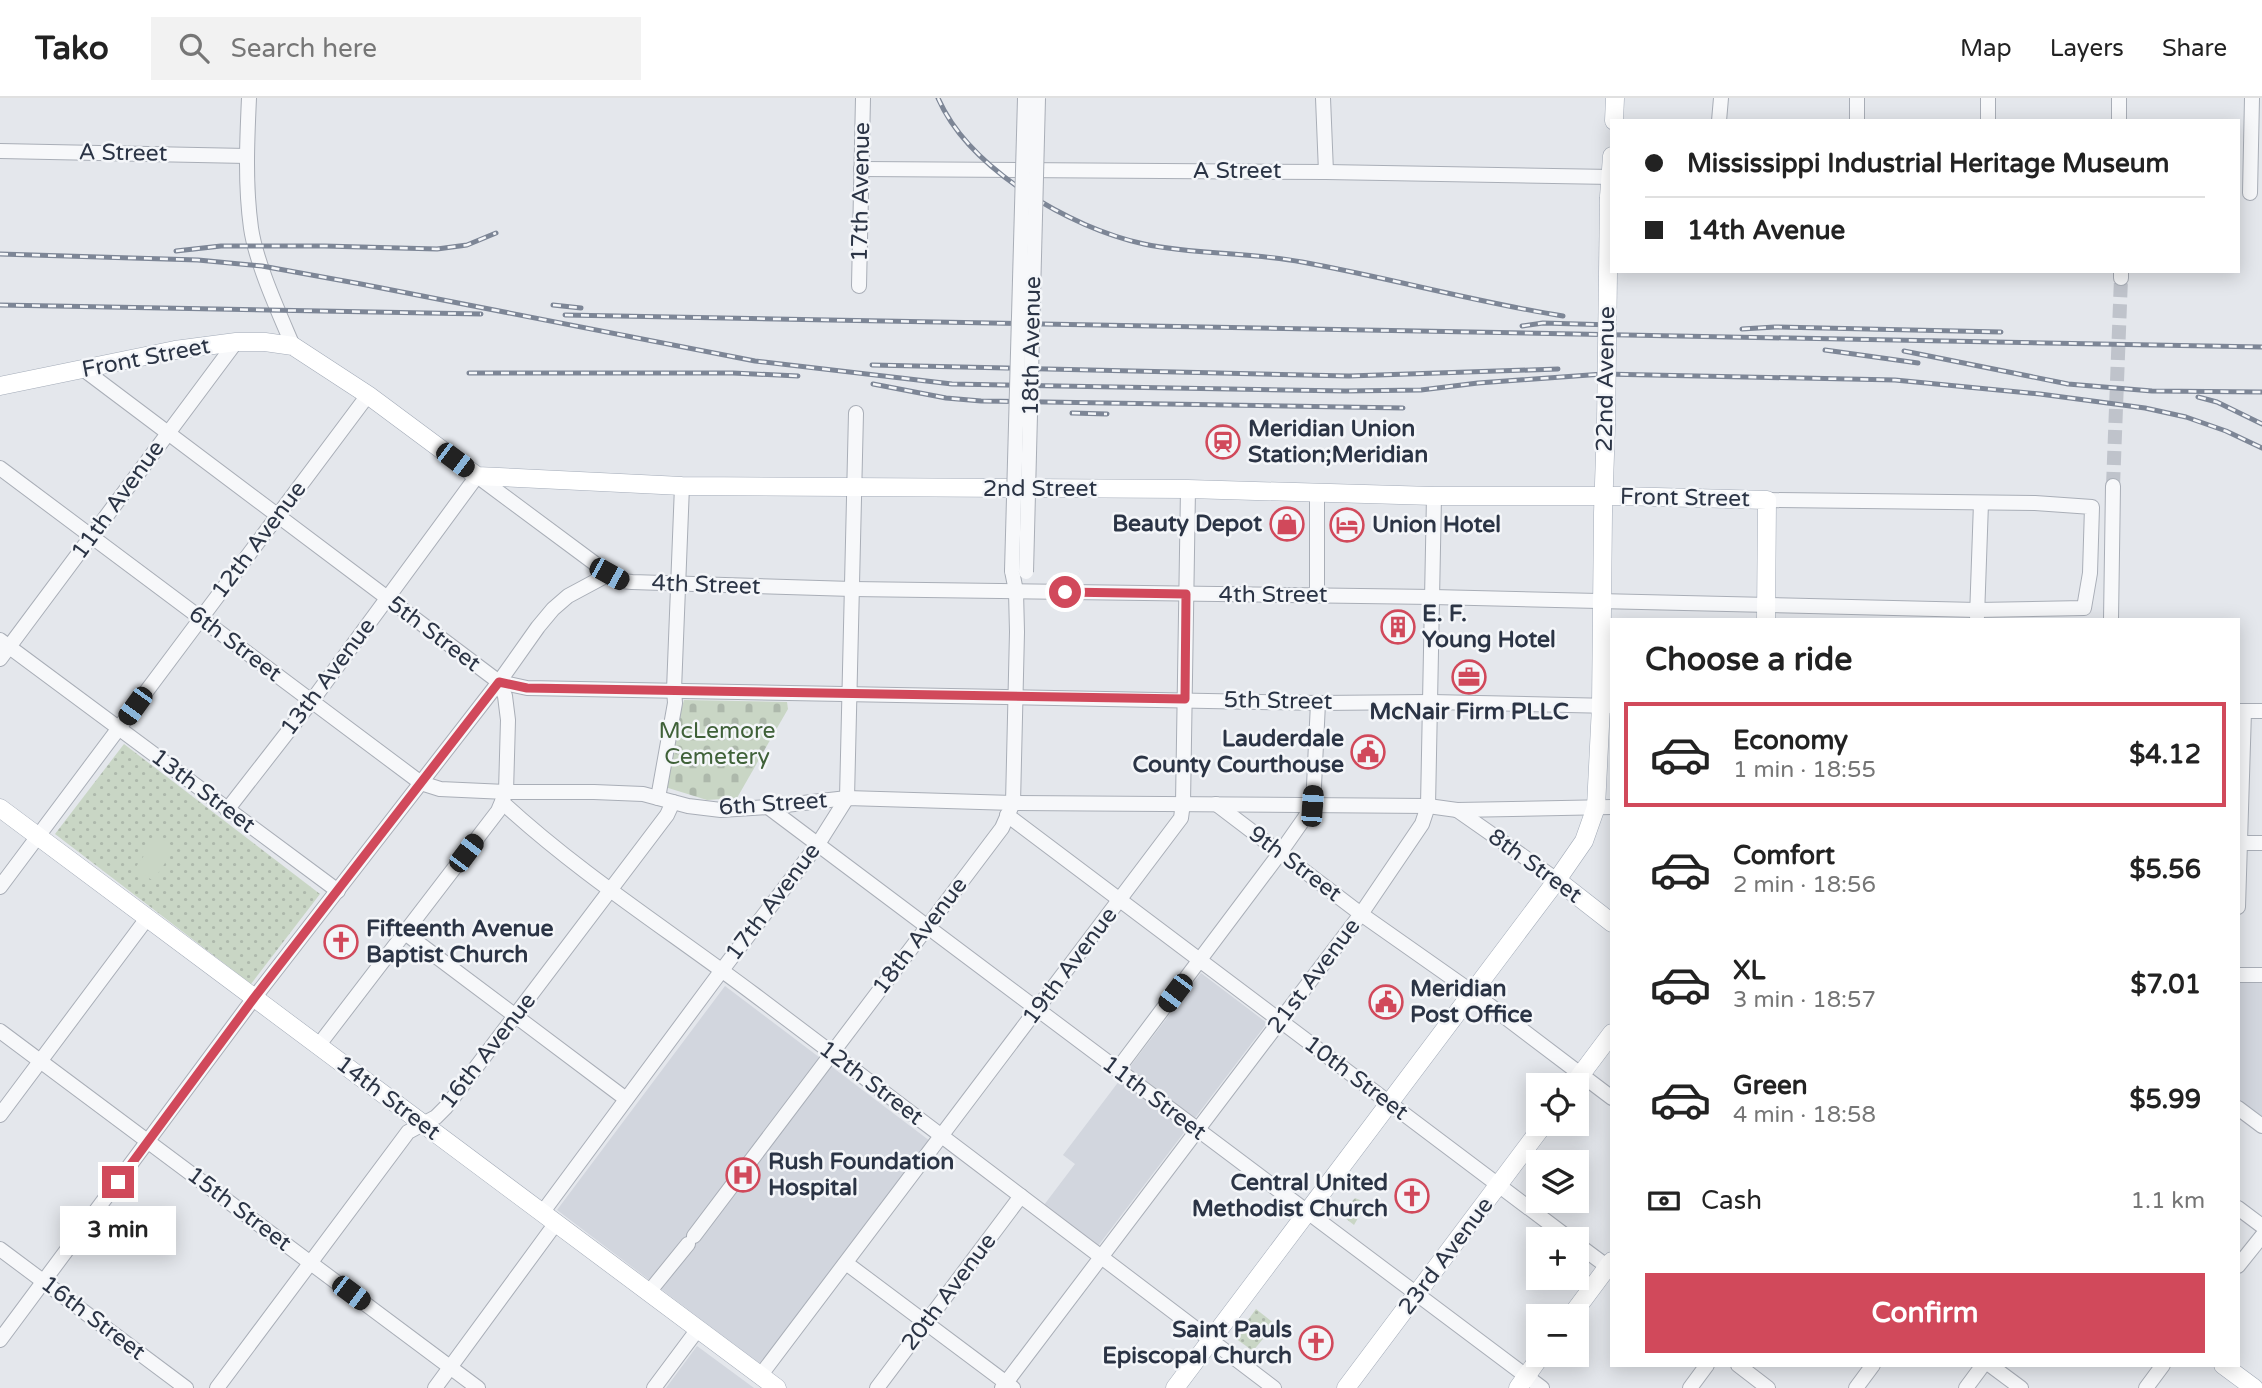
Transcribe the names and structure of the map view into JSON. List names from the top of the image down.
{
  "streets": {
    "main road": [
      "Front Street",
      "22nd Avenue",
      "2nd Street",
      "4th Street",
      "8th Street",
      "14th Street",
      "23rd Avenue"
    ],
    "street": [
      "A Street",
      "17th Avenue",
      "18th Avenue",
      "11th Avenue",
      "12th Avenue",
      "5th Street",
      "6th Street",
      "13th Avenue",
      "13th Street",
      "9th Street",
      "19th Avenue",
      "21st Avenue",
      "16th Avenue",
      "10th Street",
      "12th Street",
      "11th Street",
      "15th Street",
      "20th Avenue",
      "16th Street"
    ]
  },
  "crossings": [
    ["A Street", "17th Avenue"],
    ["17th Avenue", "6th Street"],
    ["17th Avenue", "12th Street"],
    ["17th Avenue", "14th Street"],
    ["17th Avenue", "11th Street"],
    ["17th Avenue", "15th Street"],
    ["18th Avenue", "4th Street"],
    ["18th Avenue", "5th Street"],
    ["18th Avenue", "6th Street"],
    ["18th Avenue", "10th Street"],
    ["18th Avenue", "12th Street"],
    ["18th Avenue", "14th Street"],
    ["18th Avenue", "11th Street"],
    ["Front Street", "22nd Avenue"],
    ["Front Street", "2nd Street"],
    ["Front Street", "11th Avenue"],
    ["Front Street", "4th Street"],
    ["Front Street", "5th Street"],
    ["22nd Avenue", "2nd Street"],
    ["22nd Avenue", "4th Street"],
    ["22nd Avenue", "5th Street"],
    ["22nd Avenue", "6th Street"],
    ["22nd Avenue", "9th Street"],
    ["22nd Avenue", "8th Street"],
    ["22nd Avenue", "10th Street"],
    ["22nd Avenue", "12th Street"],
    ["22nd Avenue", "11th Street"],
    ["2nd Street", "4th Street"],
    ["2nd Street", "13th Avenue"],
    ["2nd Street", "19th Avenue"],
    ["2nd Street", "21st Avenue"],
    ["11th Avenue", "5th Street"],
    ["11th Avenue", "6th Street"],
    ["11th Avenue", "13th Street"],
    ["12th Avenue", "4th Street"],
    ["12th Avenue", "5th Street"],
    ["12th Avenue", "6th Street"],
    ["12th Avenue", "13th Street"],
    ["12th Avenue", "14th Street"],
    ["4th Street", "13th Avenue"],
    ["4th Street", "19th Avenue"],
    ["4th Street", "21st Avenue"],
    ["5th Street", "13th Avenue"],
    ["5th Street", "19th Avenue"],
    ["5th Street", "21st Avenue"],
    ["6th Street", "13th Avenue"],
    ["6th Street", "9th Street"],
    ["6th Street", "8th Street"],
    ["6th Street", "19th Avenue"],
    ["6th Street", "21st Avenue"],
    ["6th Street", "16th Avenue"],
    ["6th Street", "10th Street"],
    ["6th Street", "12th Street"],
    ["6th Street", "11th Street"],
    ["13th Avenue", "13th Street"],
    ["9th Street", "21st Avenue"],
    ["19th Avenue", "10th Street"],
    ["19th Avenue", "12th Street"],
    ["19th Avenue", "14th Street"],
    ["19th Avenue", "11th Street"],
    ["21st Avenue", "10th Street"],
    ["21st Avenue", "12th Street"],
    ["21st Avenue", "11th Street"],
    ["16th Avenue", "12th Street"],
    ["16th Avenue", "14th Street"],
    ["16th Avenue", "15th Street"],
    ["10th Street", "23rd Avenue"],
    ["12th Street", "20th Avenue"],
    ["11th Street", "23rd Avenue"]
  ],
  "parks": ["McLemore Cemetery"],
  "places": {
    "station": ["Meridian Union Station;Meridian"],
    "shop": ["Beauty Depot"],
    "hotel": ["Union Hotel"],
    "building": ["E. F. Young Hotel"],
    "office": ["McNair Firm PLLC"],
    "public building": ["Lauderdale County Courthouse", "Meridian Post Office"],
    "church": ["Fifteenth Avenue Baptist Church", "Central United Methodist Church", "Saint Pauls Episcopal Church"],
    "hospital": ["Rush Foundation Hospital"]
  },
  "page": {
    "header": "Tako",
    "search": "Search here",
    "nav": ["Map", "Layers", "Share"],
    "banner": ["Mississippi Industrial Heritage Museum", "14th Avenue"],
    "heading": "Choose a ride",
    "list": [
      {
        "name": "Economy",
        "note": "1 min · 18:55",
        "value": "$4.12"
      },
      {
        "name": "Comfort",
        "note": "2 min · 18:56",
        "value": "$5.56"
      },
      {
        "name": "XL",
        "note": "3 min · 18:57",
        "value": "$7.01"
      },
      {
        "name": "Green",
        "note": "4 min · 18:58",
        "value": "$5.99"
      }
    ],
    "map_buttons": ["+", "−"],
    "pay": ["Cash", "1.1 km"],
    "bubble": "3 min",
    "buttons": "Confirm"
  }
}
